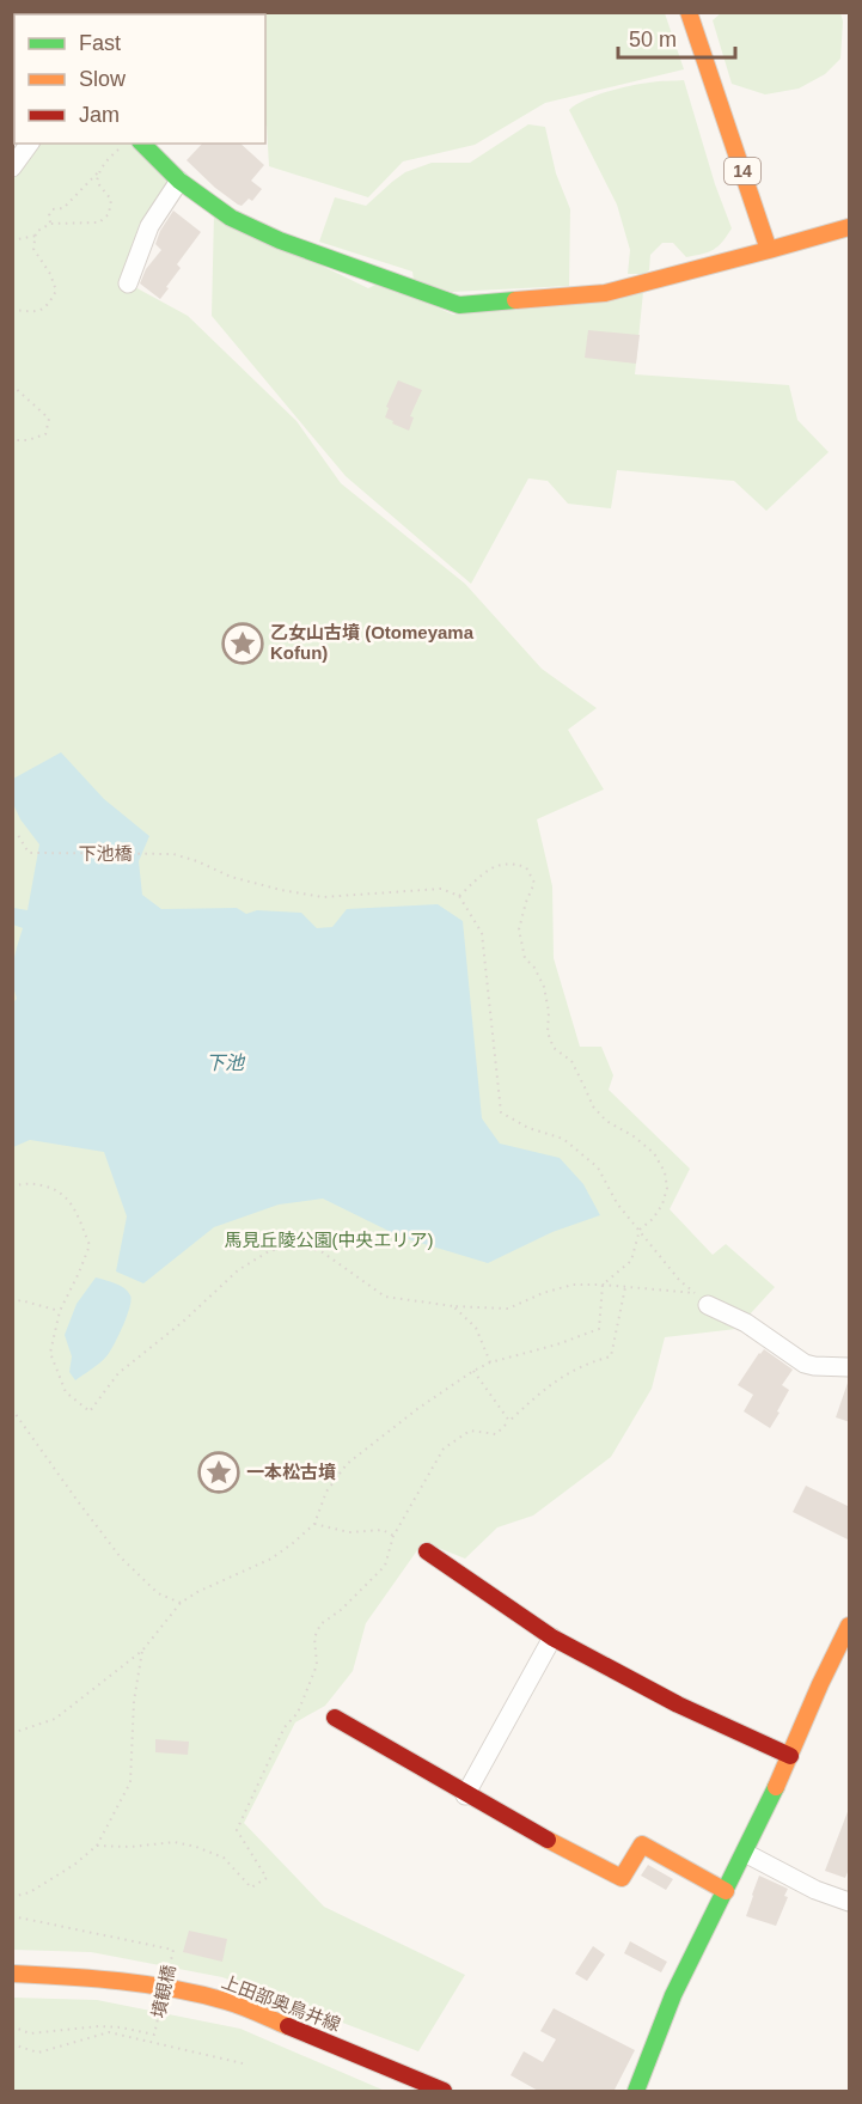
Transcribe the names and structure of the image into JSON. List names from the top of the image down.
{
  "streets": {
    "street": ["14", "上田部奥鳥井線"],
    "path": ["下池橋", "墳観橋"]
  },
  "water": ["下池"],
  "parks": ["馬見丘陵公園(中央エリア)"],
  "places": {
    "place": ["乙女山古墳 (Otomeyama Kofun)", "一本松古墳"]
  },
  "legend": ["Fast", "Slow", "Jam"],
  "scale_bar": "50 m"
}
